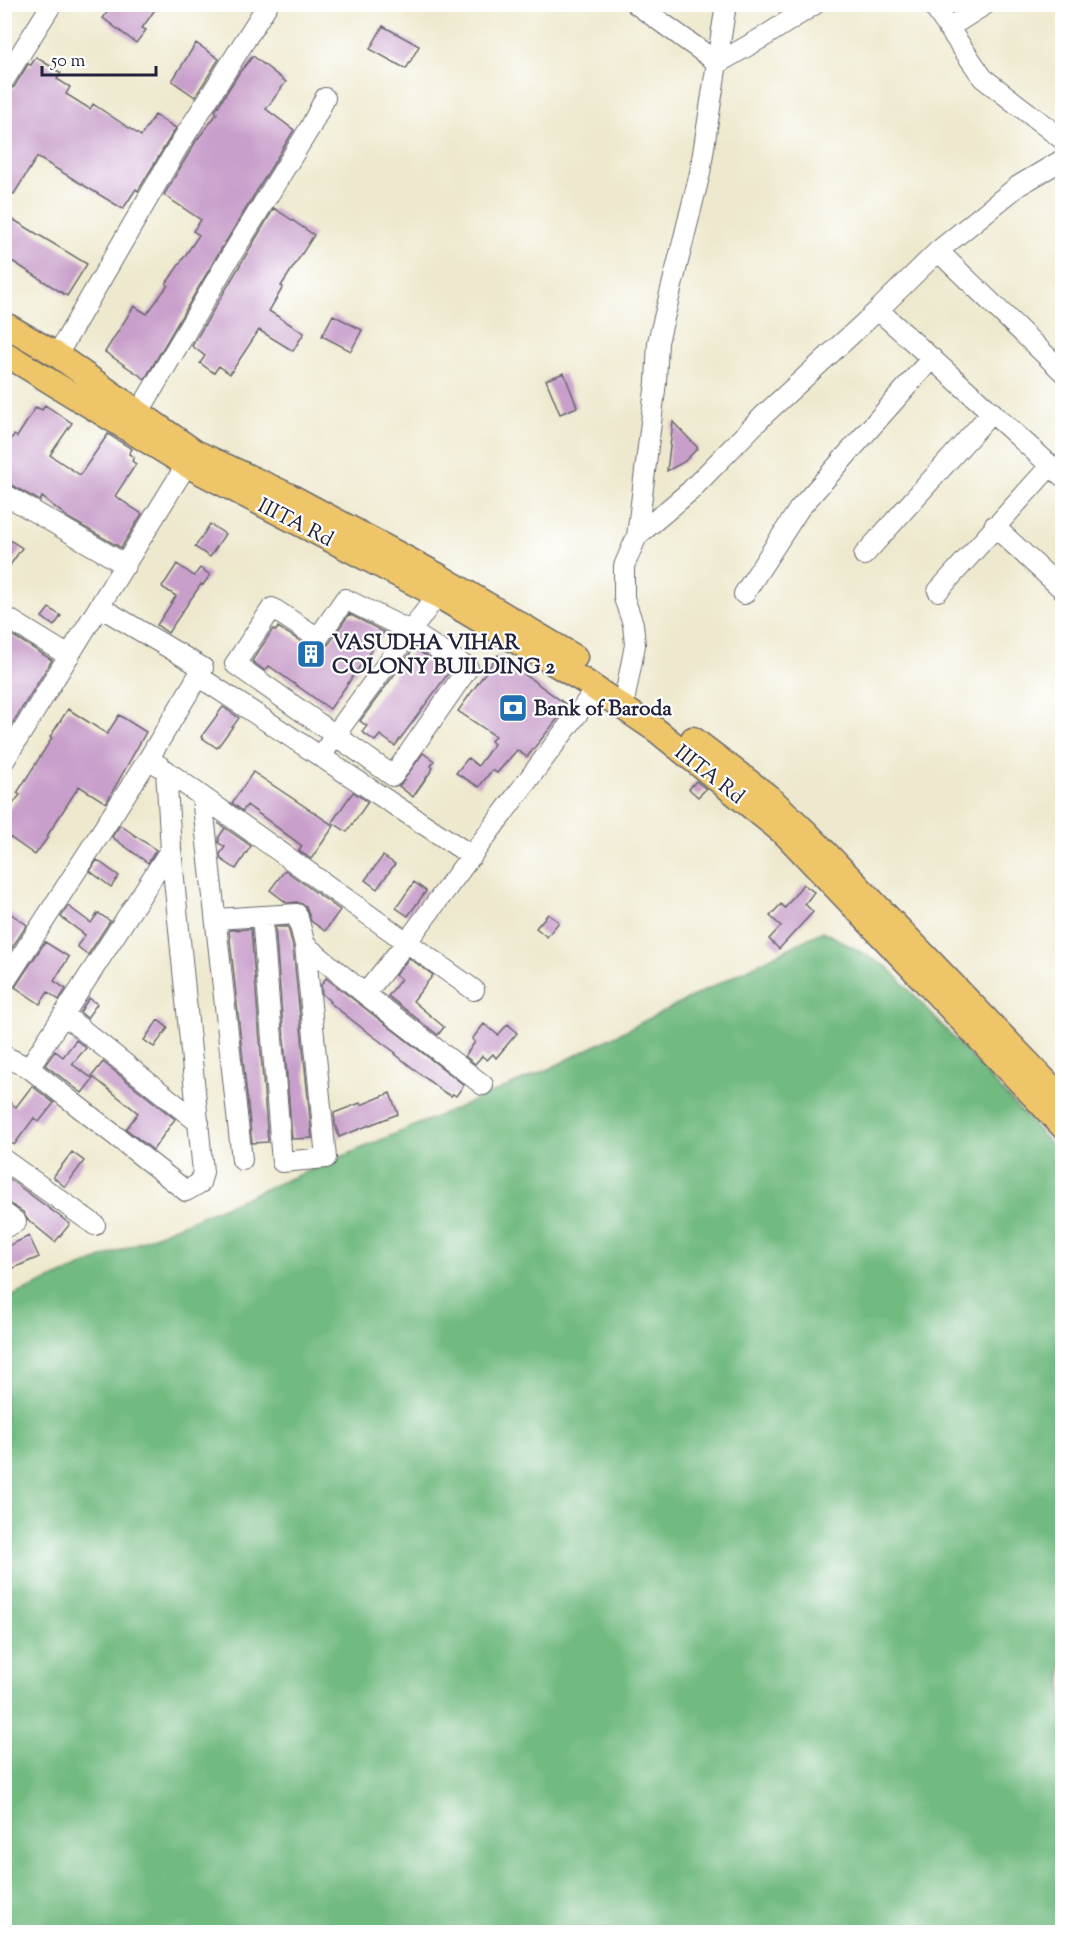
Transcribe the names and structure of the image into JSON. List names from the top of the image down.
{
  "streets": {
    "main road": ["IIITA Rd"]
  },
  "places": {
    "building": ["VASUDHA VIHAR COLONY BUILDING 2"],
    "bank": ["Bank of Baroda"]
  },
  "scale_bar": "50 m"
}
